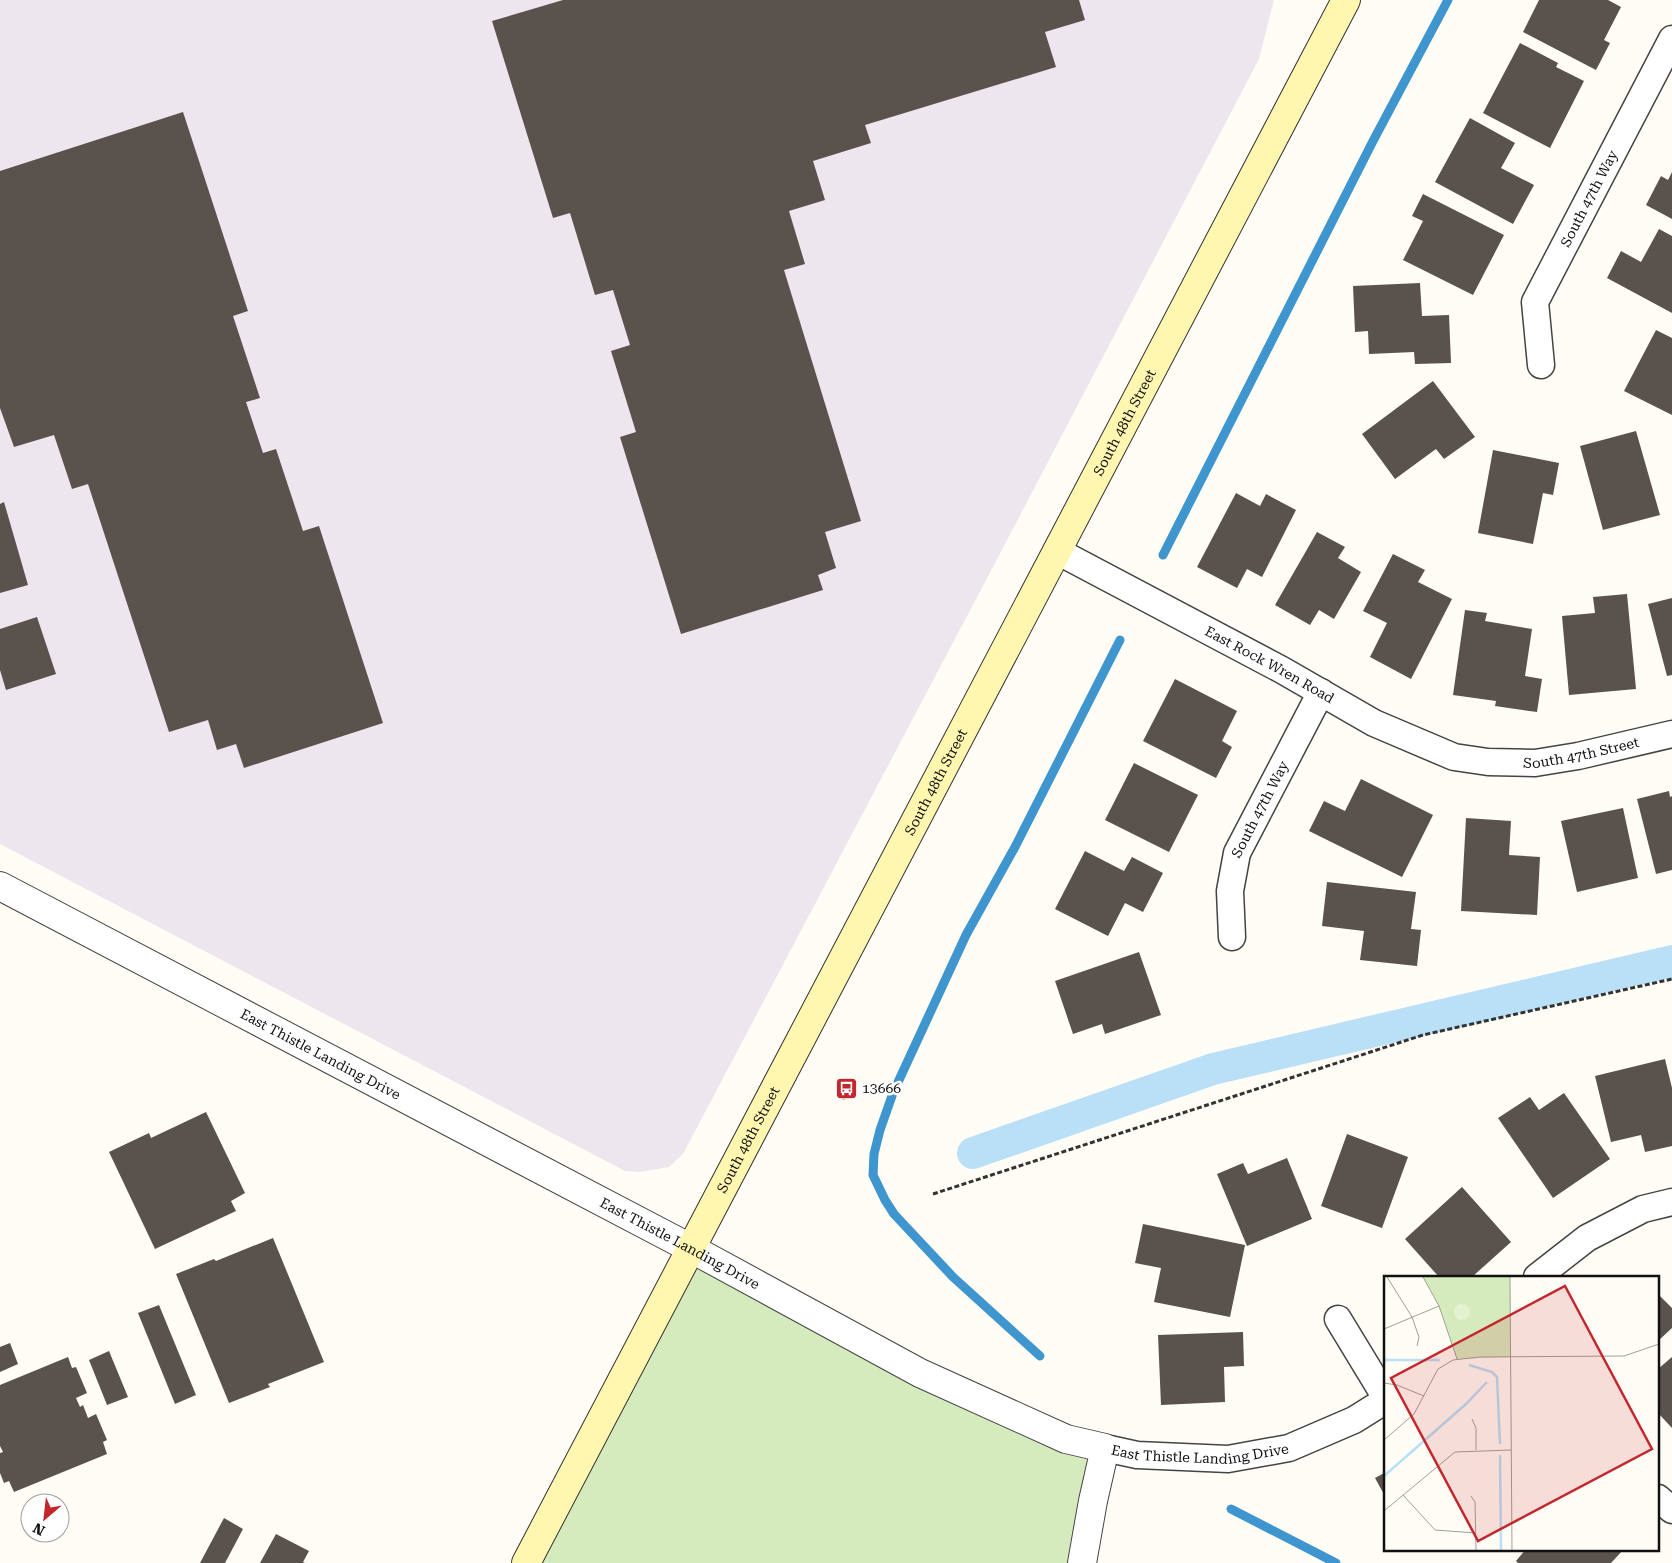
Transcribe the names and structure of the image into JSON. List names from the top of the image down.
{
  "streets": {
    "main road": ["South 48th Street"],
    "street": [
      "South 47th Way",
      "East Rock Wren Road",
      "South 47th Street",
      "East Thistle Landing Drive"
    ]
  },
  "crossings": [
    ["South 47th Way", "East Rock Wren Road"],
    ["South 48th Street", "East Rock Wren Road"],
    ["South 48th Street", "East Thistle Landing Drive"],
    ["East Rock Wren Road", "South 47th Street"]
  ],
  "places": {
    "bus stop": ["13666"]
  },
  "north": "bottom left"
}
